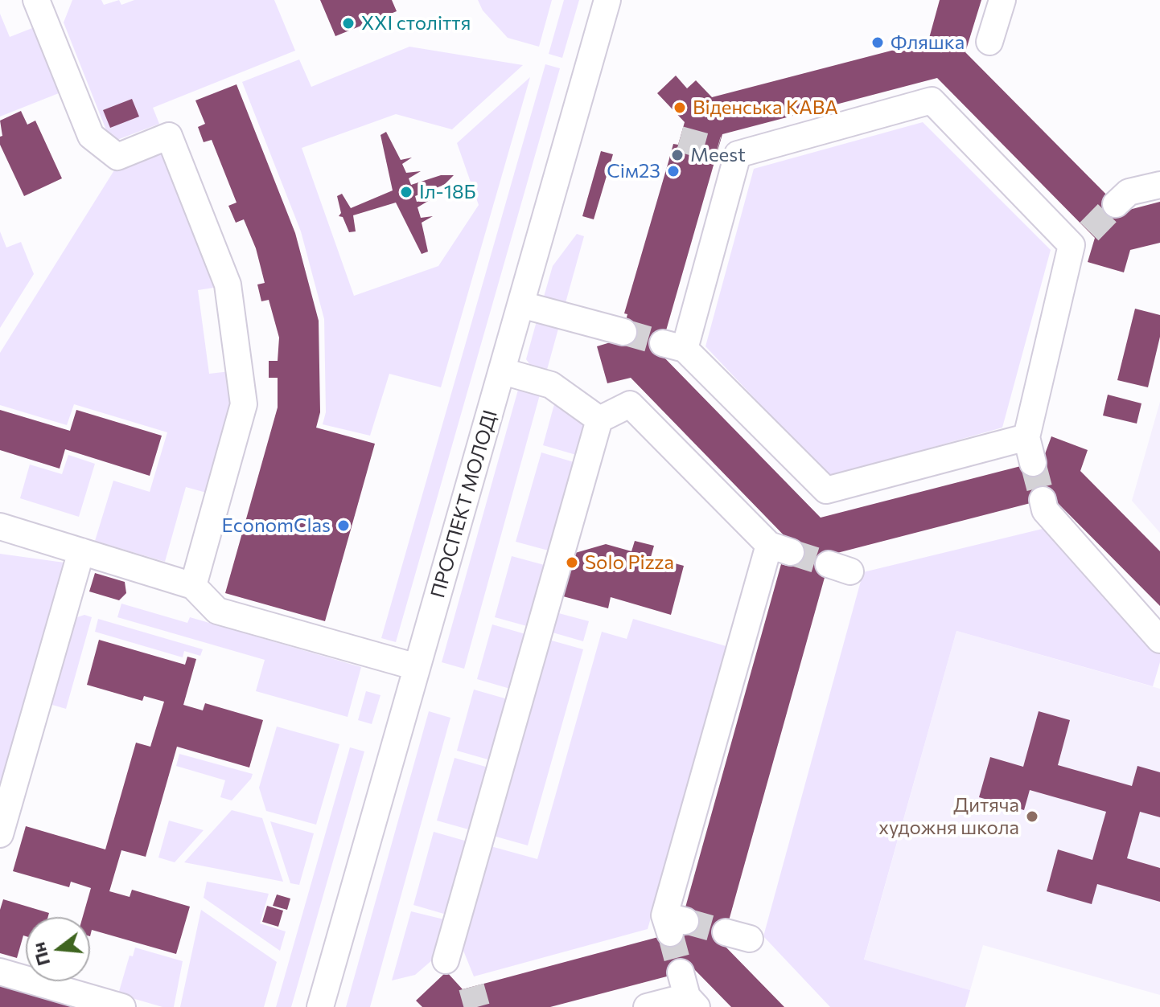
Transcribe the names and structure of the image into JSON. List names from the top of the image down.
{
  "streets": {
    "street": ["ПРОСПЕКТ МОЛОДІ"]
  },
  "places": [
    "ХХІ століття",
    "Фляшка",
    "Віденська КАВА",
    "Meest",
    "Сім23",
    "Іл-18Б",
    "EconomClas",
    "Solo Pizza",
    "Дитяча художня школа"
  ],
  "north": "left"
}
